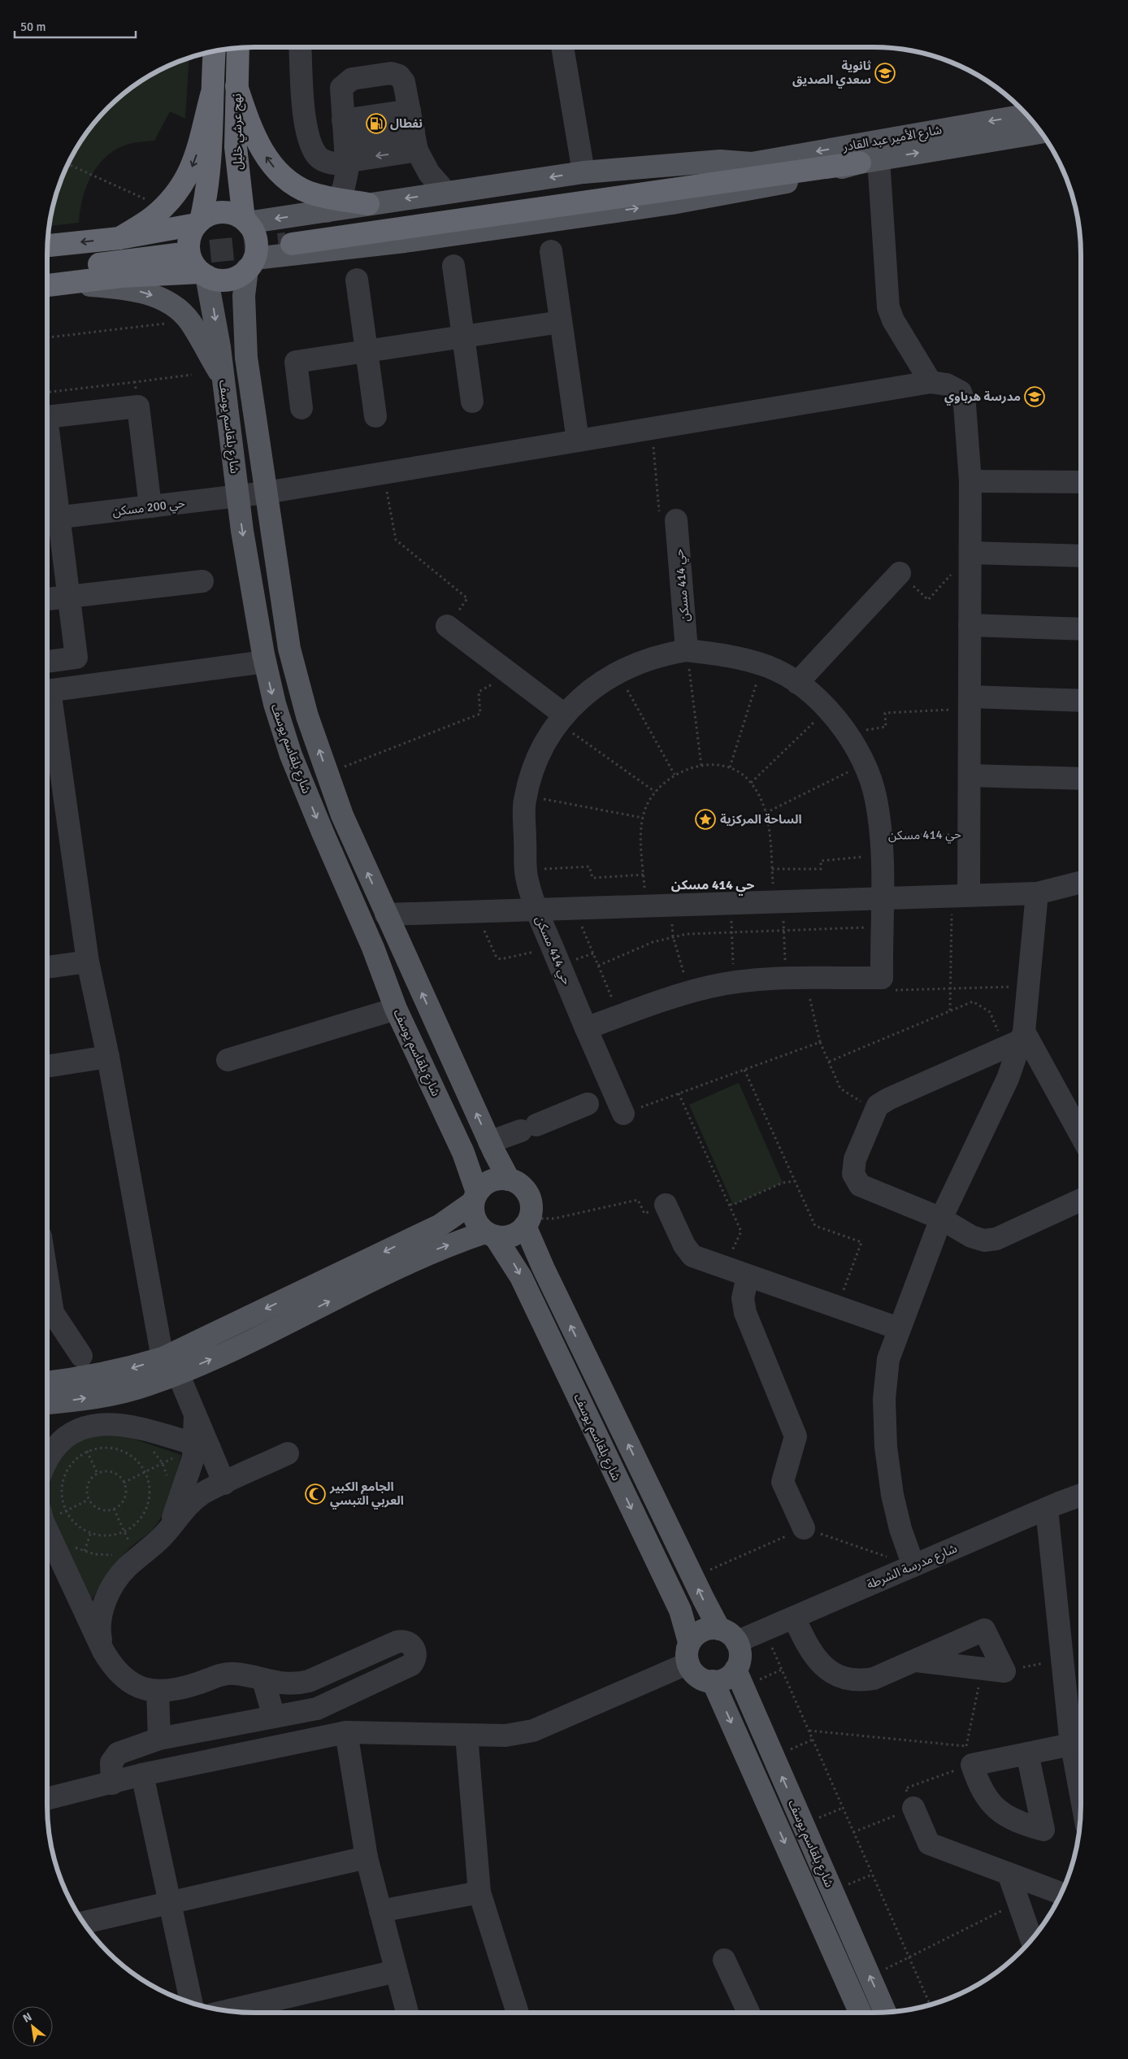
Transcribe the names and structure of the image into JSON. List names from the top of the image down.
{
  "streets": {
    "highway": ["نهج عرشي خليل"],
    "main road": ["شارع الأمير عبد القادر", "شارع بلقاسم يوسف"],
    "street": ["حي 200 مسكن", "حي 414 مسكن", "شارع مدرسة الشرطة"]
  },
  "crossings": [
    ["نهج عرشي خليل", "شارع الأمير عبد القادر"],
    ["نهج عرشي خليل", "شارع بلقاسم يوسف"],
    ["شارع الأمير عبد القادر", "شارع بلقاسم يوسف"],
    ["شارع بلقاسم يوسف", "حي 200 مسكن"],
    ["شارع بلقاسم يوسف", "شارع مدرسة الشرطة"]
  ],
  "districts": ["حي 414 مسكن"],
  "places": {
    "school or university": ["ثانوية سعدي الصديق", "مدرسة هرباوي"],
    "fuel station": ["نفطال"],
    "place": ["الساحة المركزية"],
    "mosque": ["الجامع الكبير العربي التبسي"]
  },
  "scale_bar": "50 m",
  "north": "top left"
}
